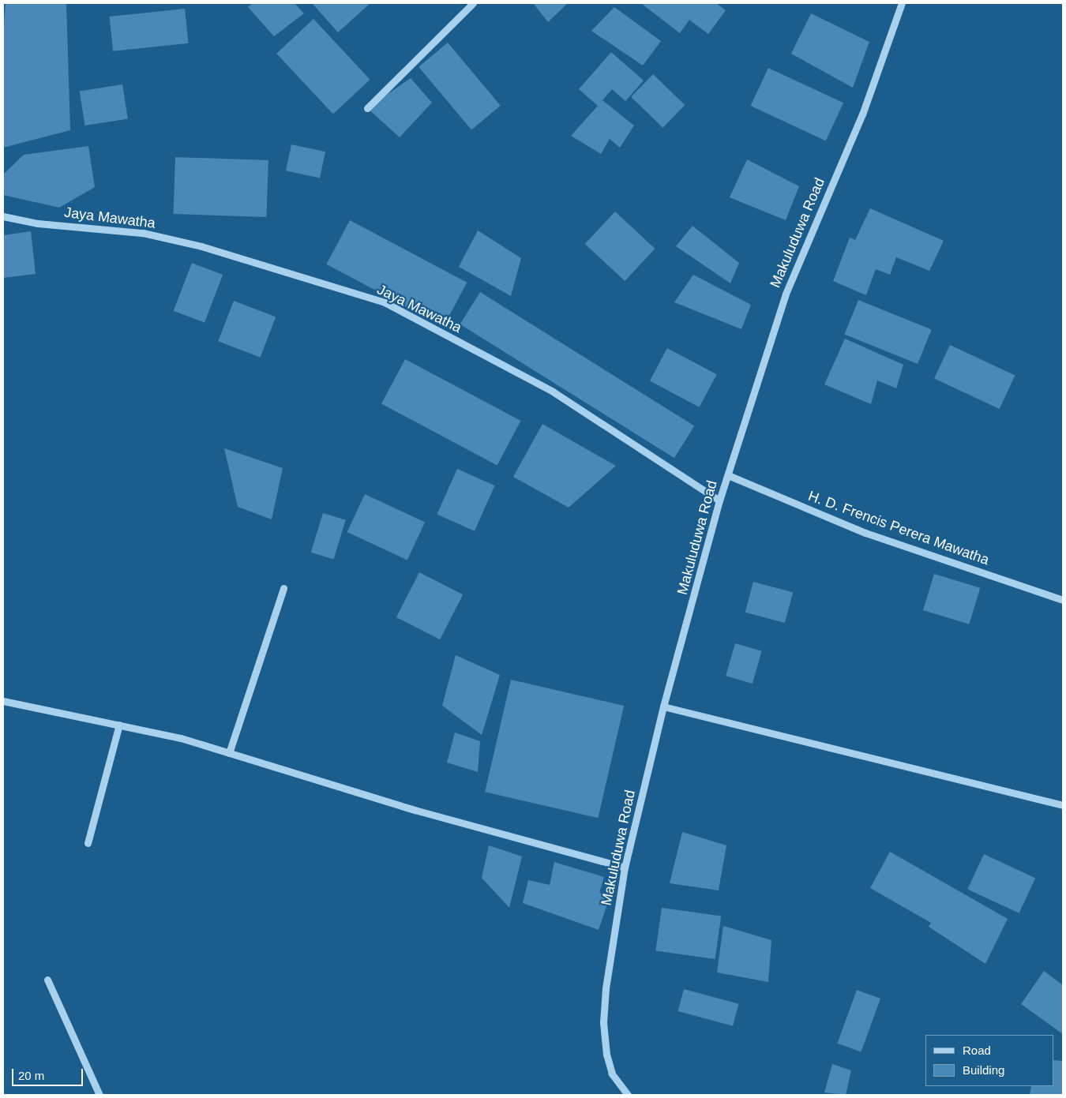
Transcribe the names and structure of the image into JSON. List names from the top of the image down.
{
  "streets": {
    "street": ["Jaya Mawatha", "Makuluduwa Road", "H. D. Frencis Perera Mawatha"]
  },
  "crossings": [
    ["Jaya Mawatha", "Makuluduwa Road"],
    ["Makuluduwa Road", "H. D. Frencis Perera Mawatha"]
  ],
  "legend": ["Road", "Building"],
  "scale_bar": "20 m"
}
